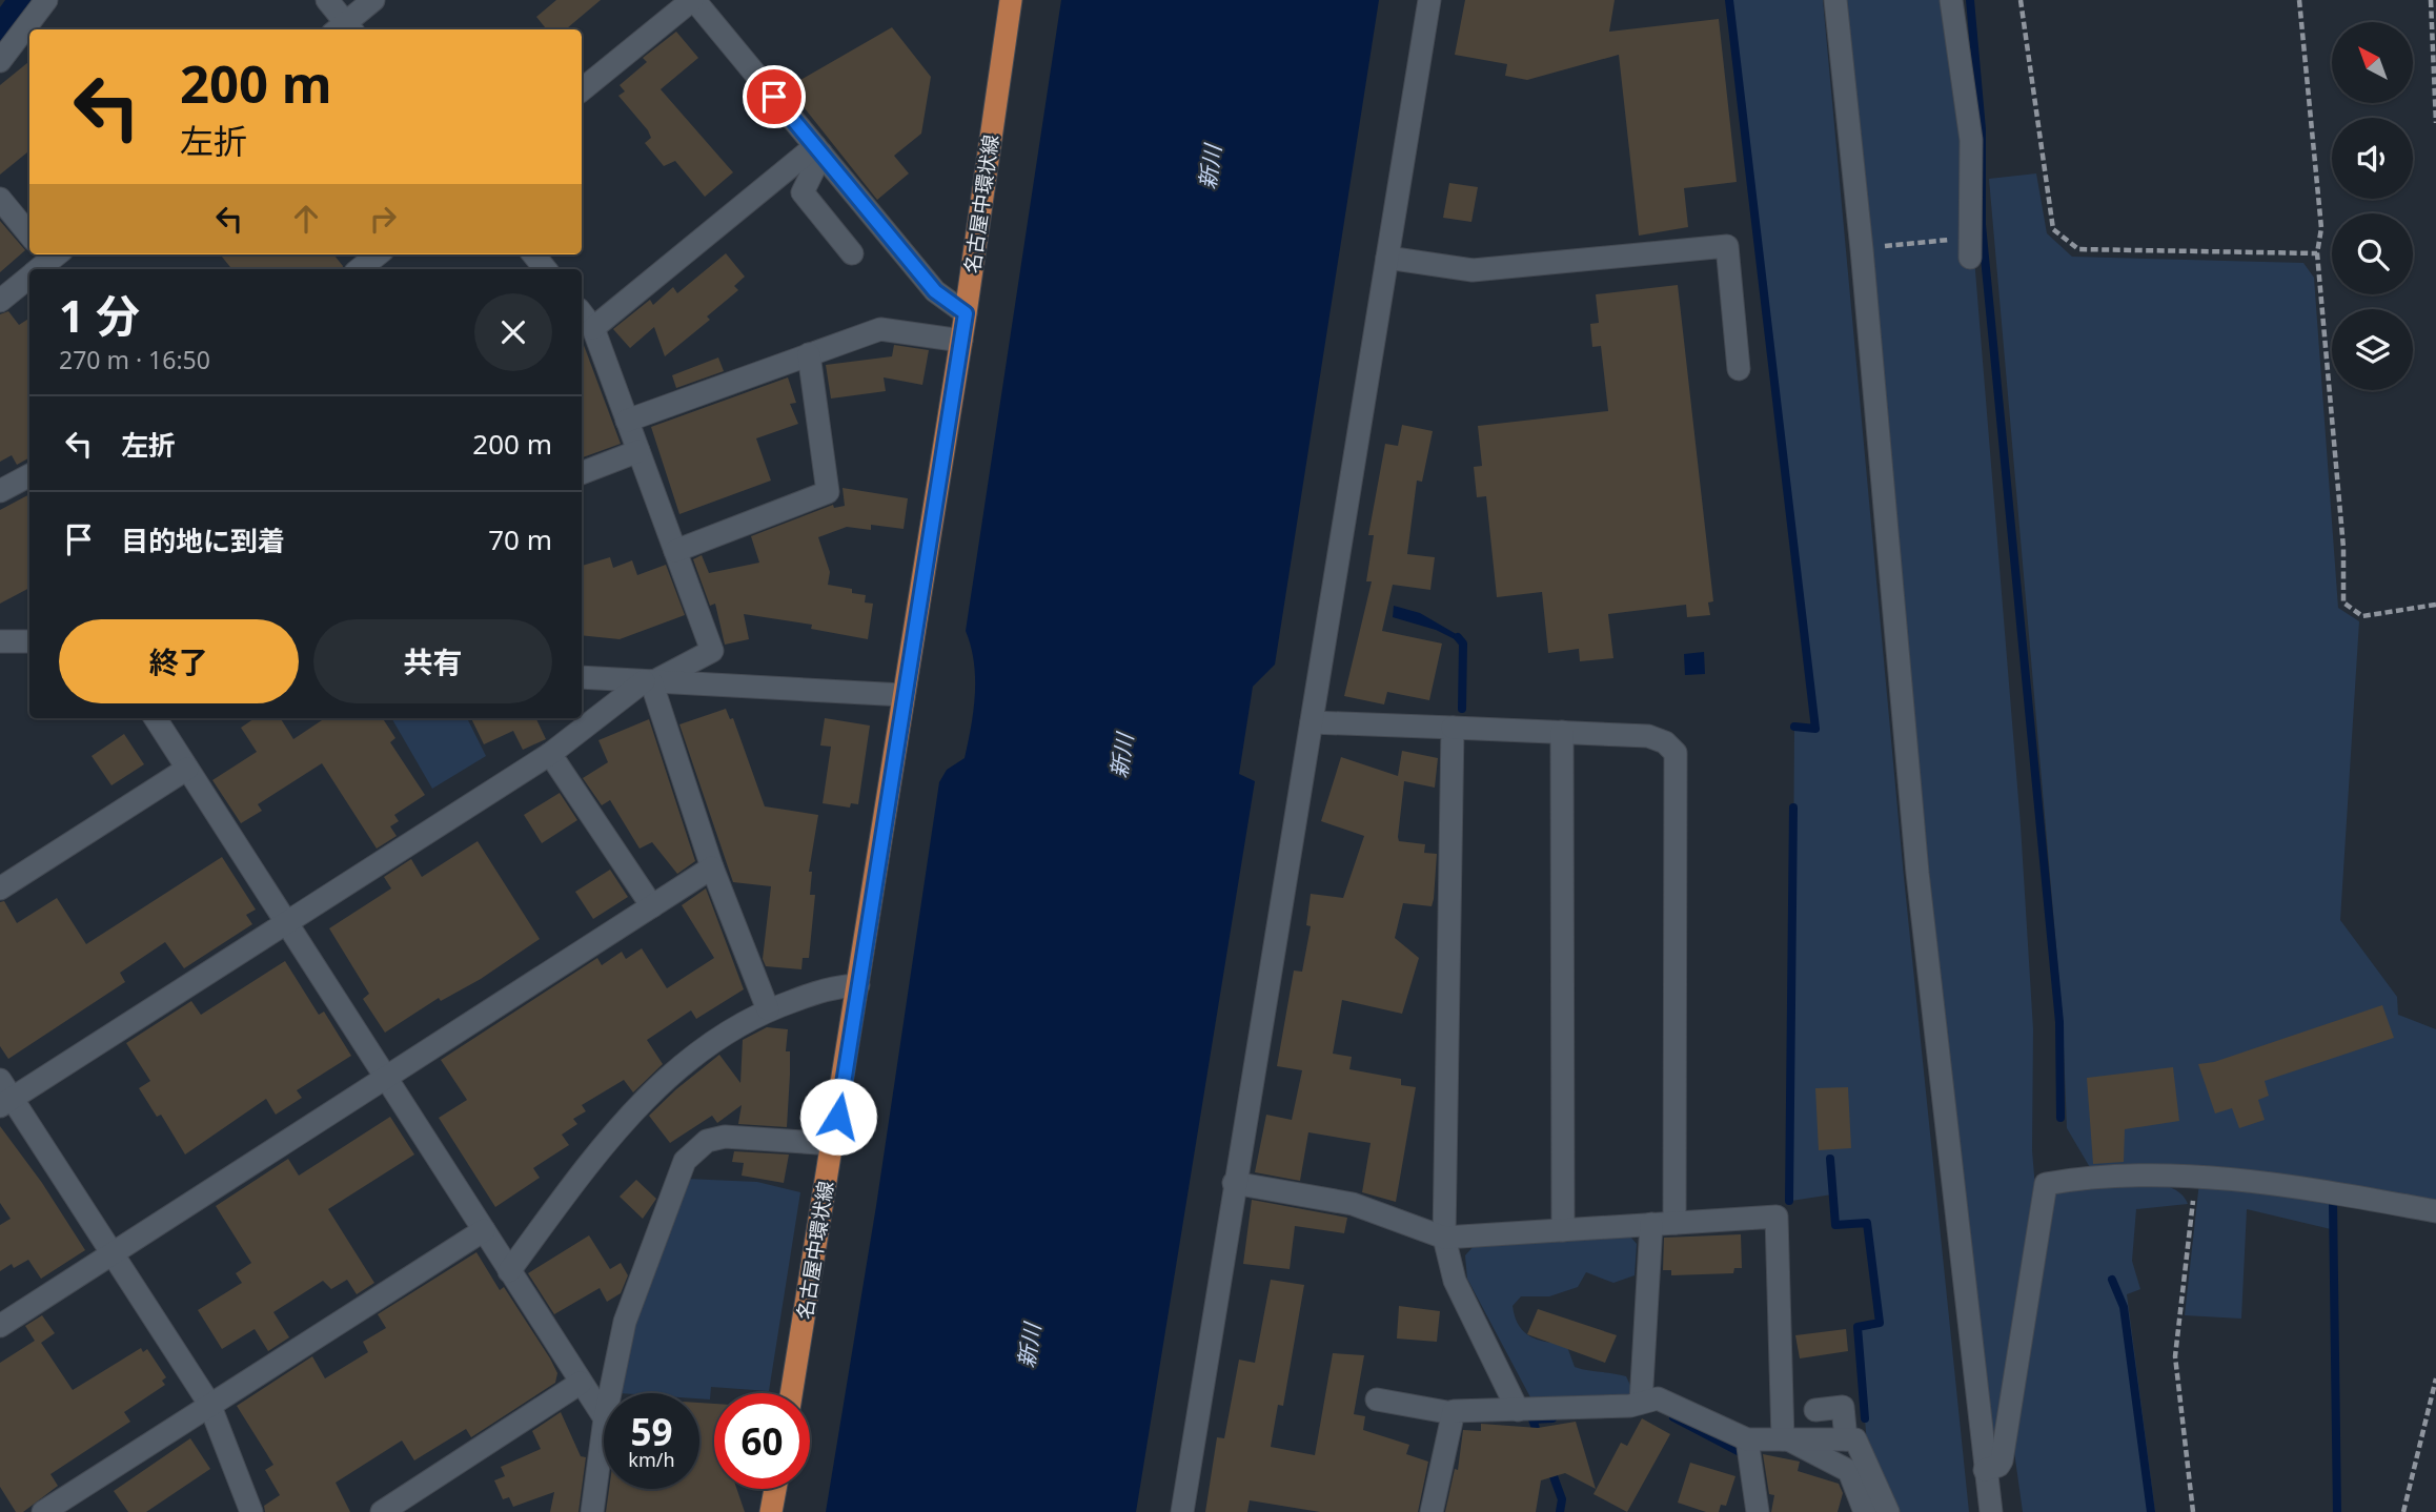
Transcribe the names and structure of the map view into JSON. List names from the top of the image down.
{
  "streets": {
    "main road": ["名古屋中環状線"]
  },
  "water": ["新川"],
  "north": "top left",
  "page": {
    "turn": ["200 m", "左折"],
    "heading": ["1 分", "270 m · 16:50"],
    "list": [
      {
        "name": "左折",
        "value": "200 m"
      },
      {
        "name": "目的地に到着",
        "value": "70 m"
      }
    ],
    "buttons": ["終了", "共有"],
    "speed": "59 km/h",
    "limit": "60"
  }
}
